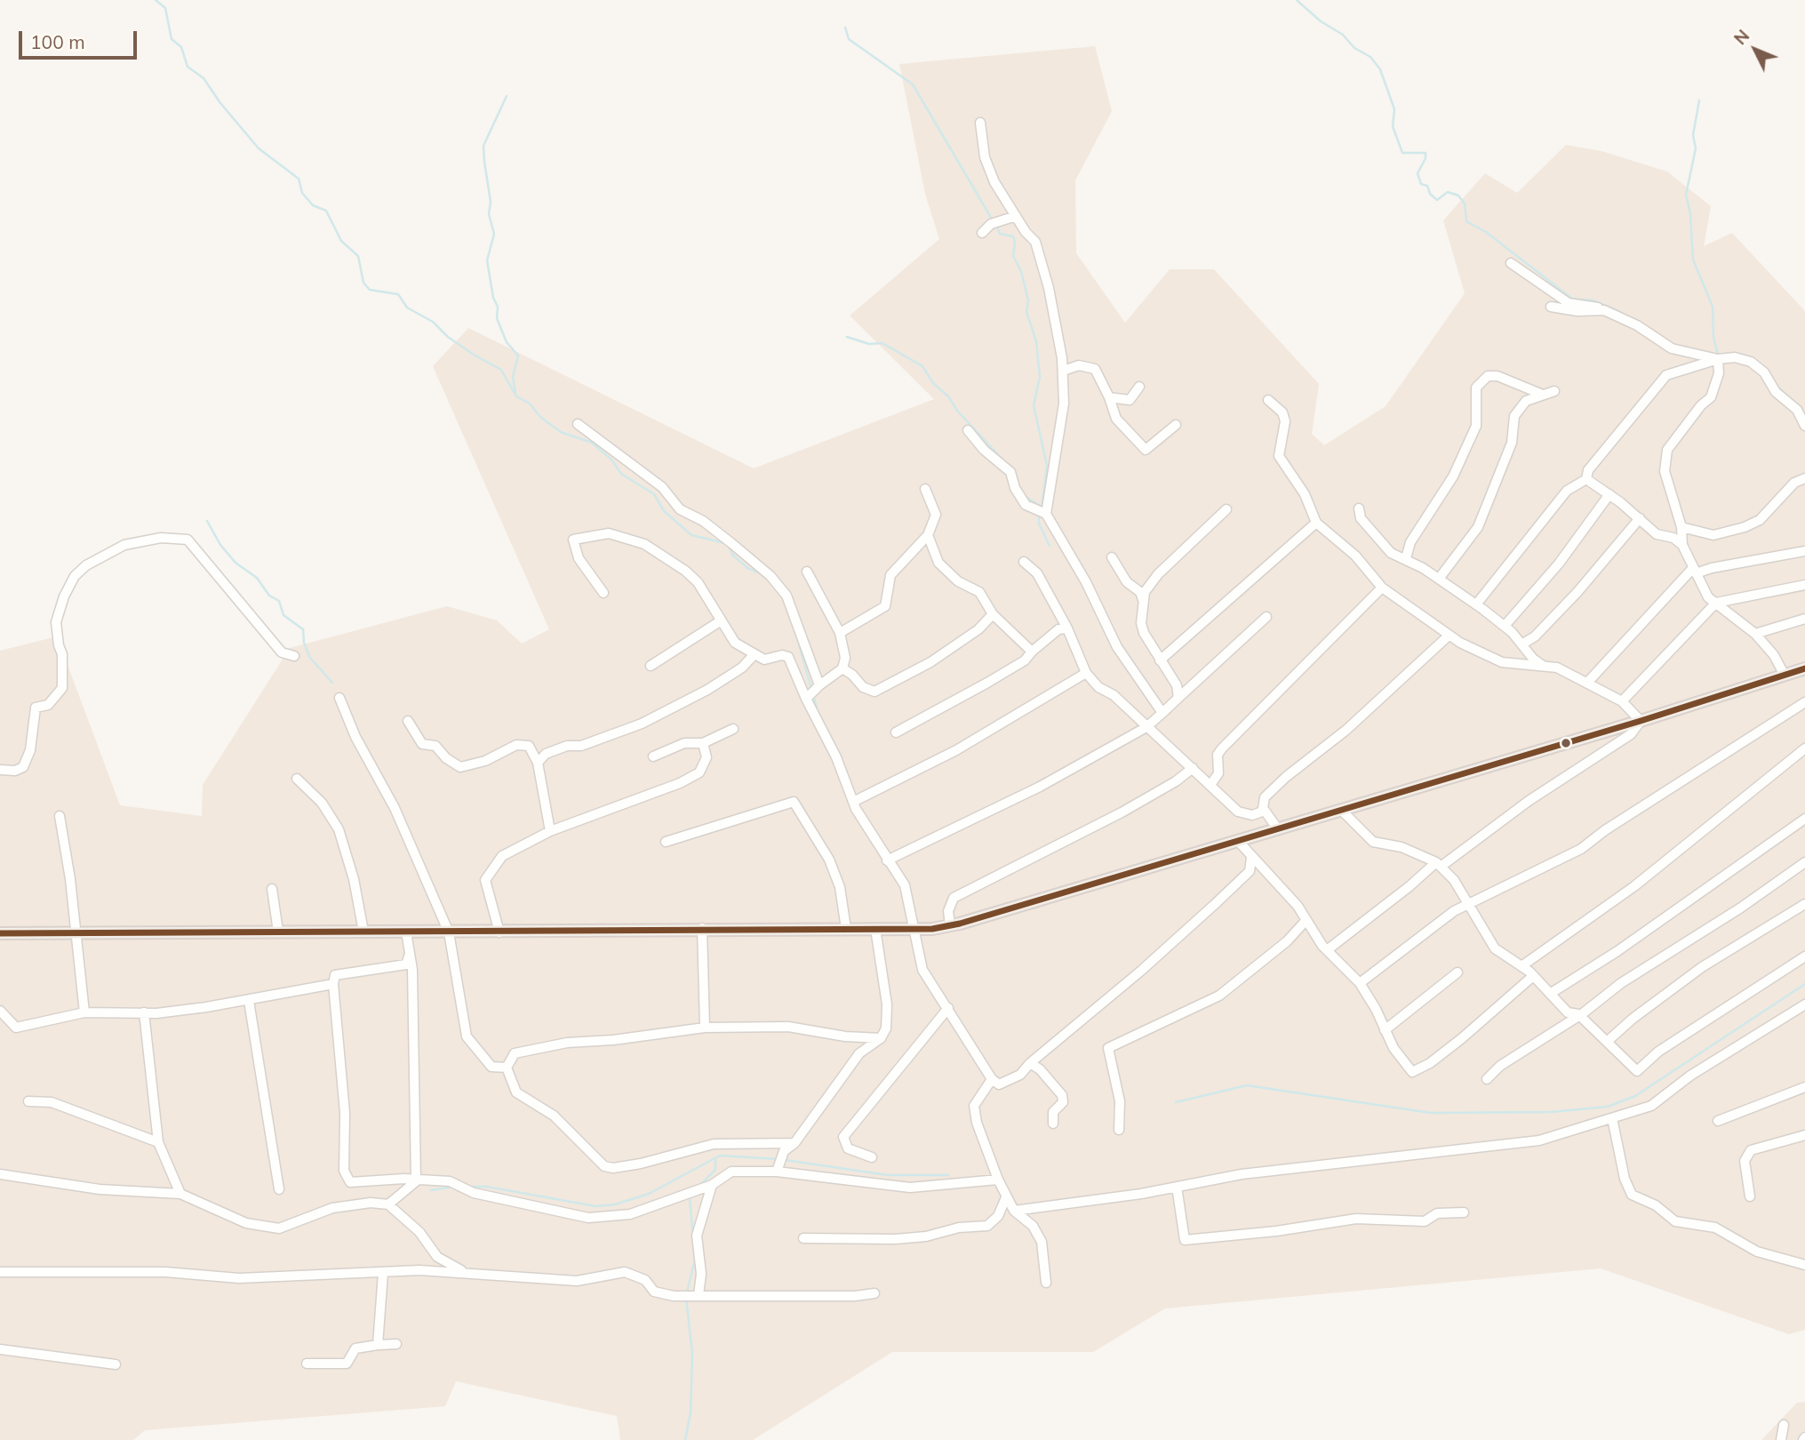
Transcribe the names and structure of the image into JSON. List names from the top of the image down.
{
  "scale_bar": "100 m",
  "north": "top left"
}
